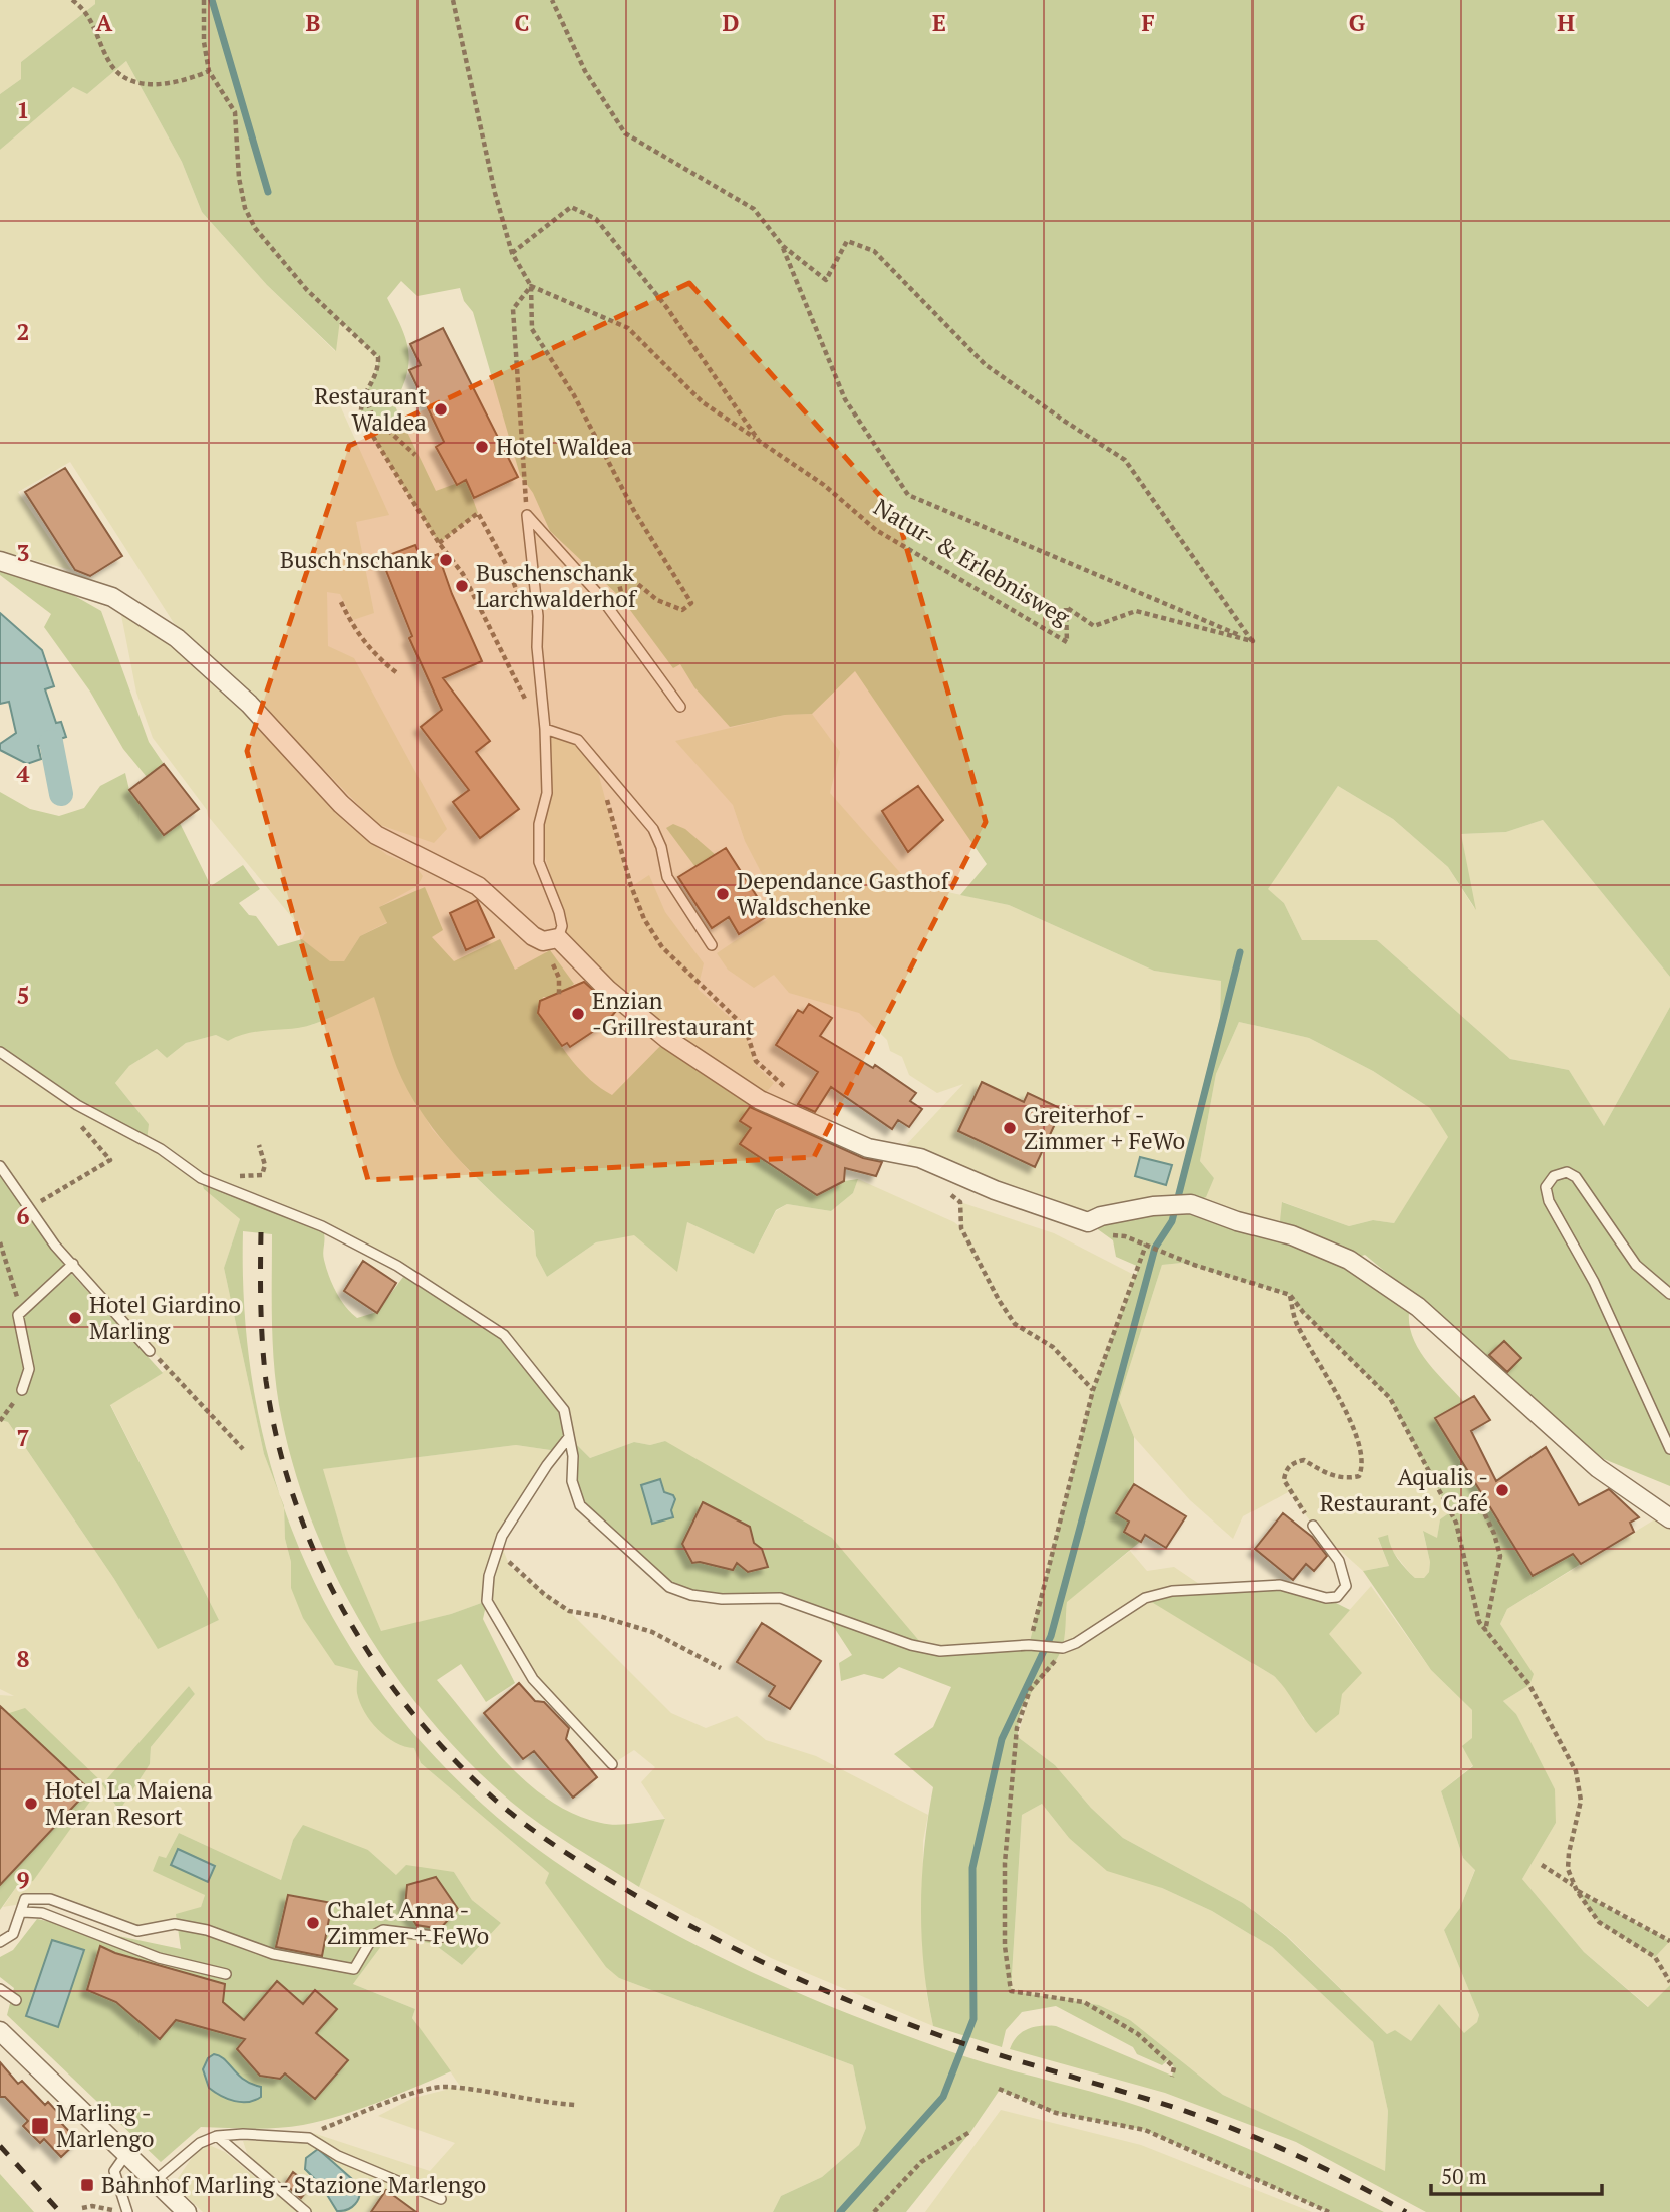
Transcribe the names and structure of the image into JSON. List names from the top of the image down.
{
  "streets": {
    "path": ["Natur- & Erlebnisweg"]
  },
  "places": {
    "other": [
      "Restaurant Waldea",
      "Hotel Waldea",
      "Busch'nschank",
      "Buschenschank Larchwalderhof",
      "Dependance Gasthof Waldschenke",
      "Enzian -Grillrestaurant",
      "Greiterhof - Zimmer + FeWo",
      "Hotel Giardino Marling",
      "Aqualis - Restaurant, Café",
      "Hotel La Maiena Meran Resort",
      "Chalet Anna - Zimmer + FeWo"
    ],
    "transit": ["Marling - Marlengo", "Bahnhof Marling - Stazione Marlengo"]
  },
  "scale_bar": "50 m",
  "grid": {
    "columns": [
      "A",
      "B",
      "C",
      "D",
      "E",
      "F",
      "G",
      "H"
    ],
    "rows": [
      "1",
      "2",
      "3",
      "4",
      "5",
      "6",
      "7",
      "8",
      "9"
    ]
  }
}
